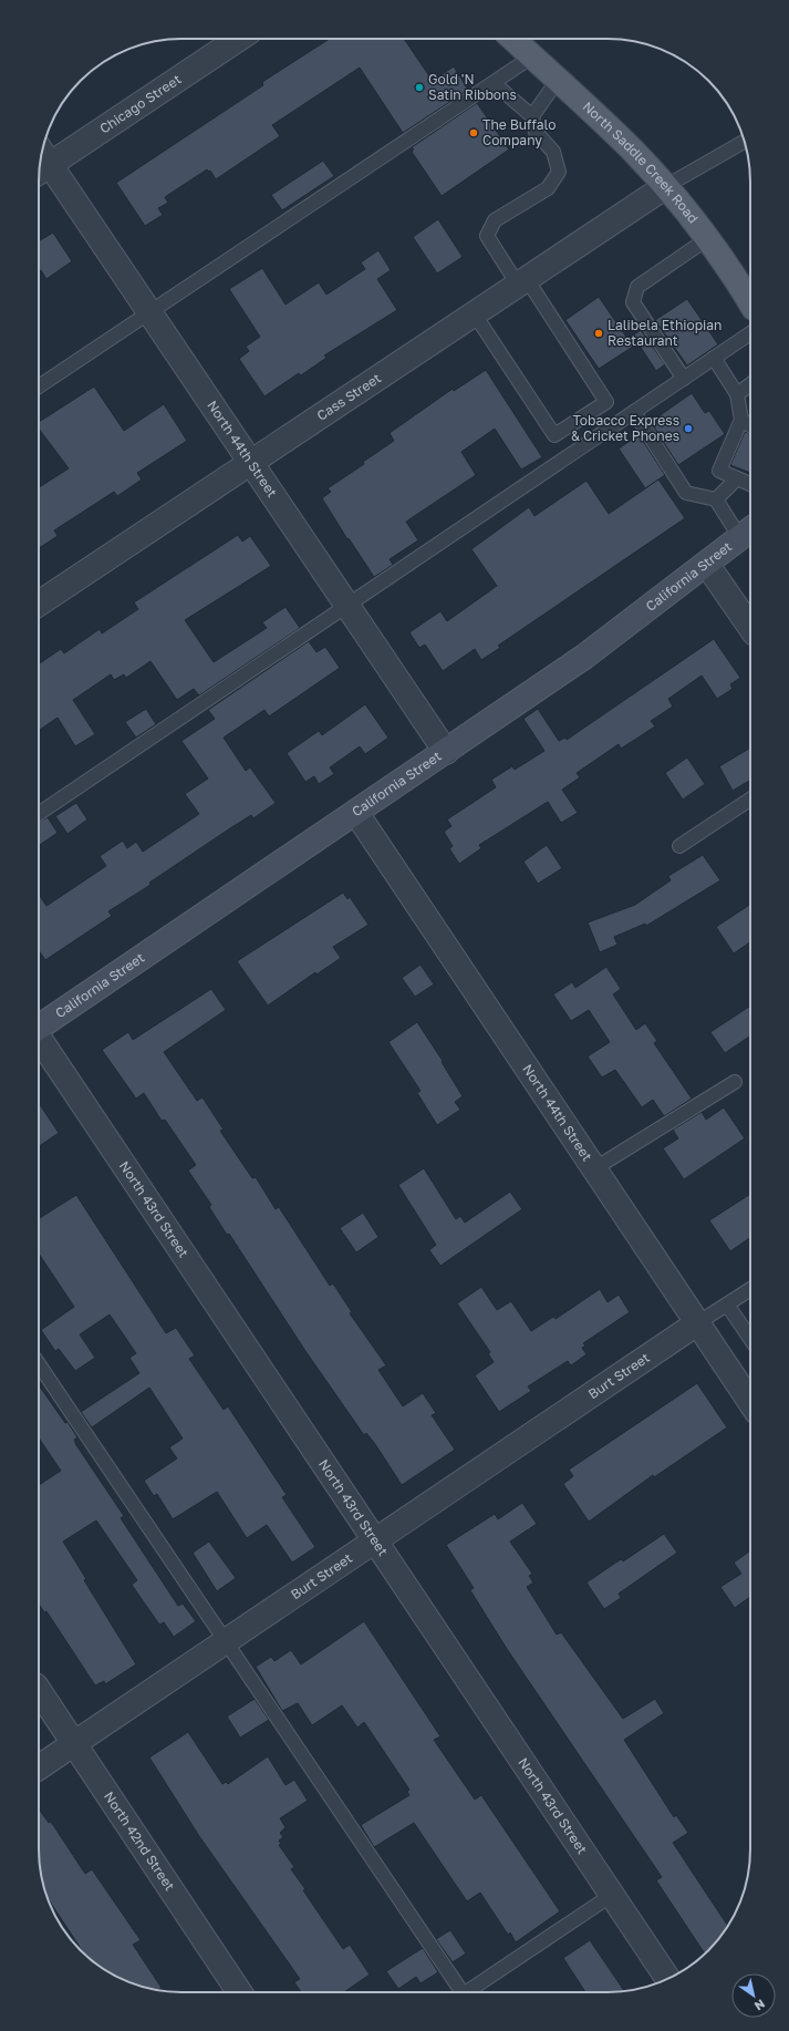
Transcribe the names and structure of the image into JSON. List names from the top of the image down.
{
  "streets": {
    "main road": ["North Saddle Creek Road"],
    "street": [
      "Chicago Street",
      "Cass Street",
      "North 44th Street",
      "California Street",
      "North 43rd Street",
      "Burt Street",
      "North 42nd Street"
    ]
  },
  "crossings": [
    ["Chicago Street", "North 44th Street"],
    ["North Saddle Creek Road", "Cass Street"],
    ["Cass Street", "North 44th Street"],
    ["North 44th Street", "California Street"],
    ["North 44th Street", "Burt Street"],
    ["North 43rd Street", "Burt Street"],
    ["Burt Street", "North 42nd Street"]
  ],
  "places": [
    "Gold 'N Satin Ribbons",
    "The Buffalo Company",
    "Lalibela Ethiopian Restaurant",
    "Tobacco Express & Cricket Phones"
  ],
  "north": "bottom right"
}
